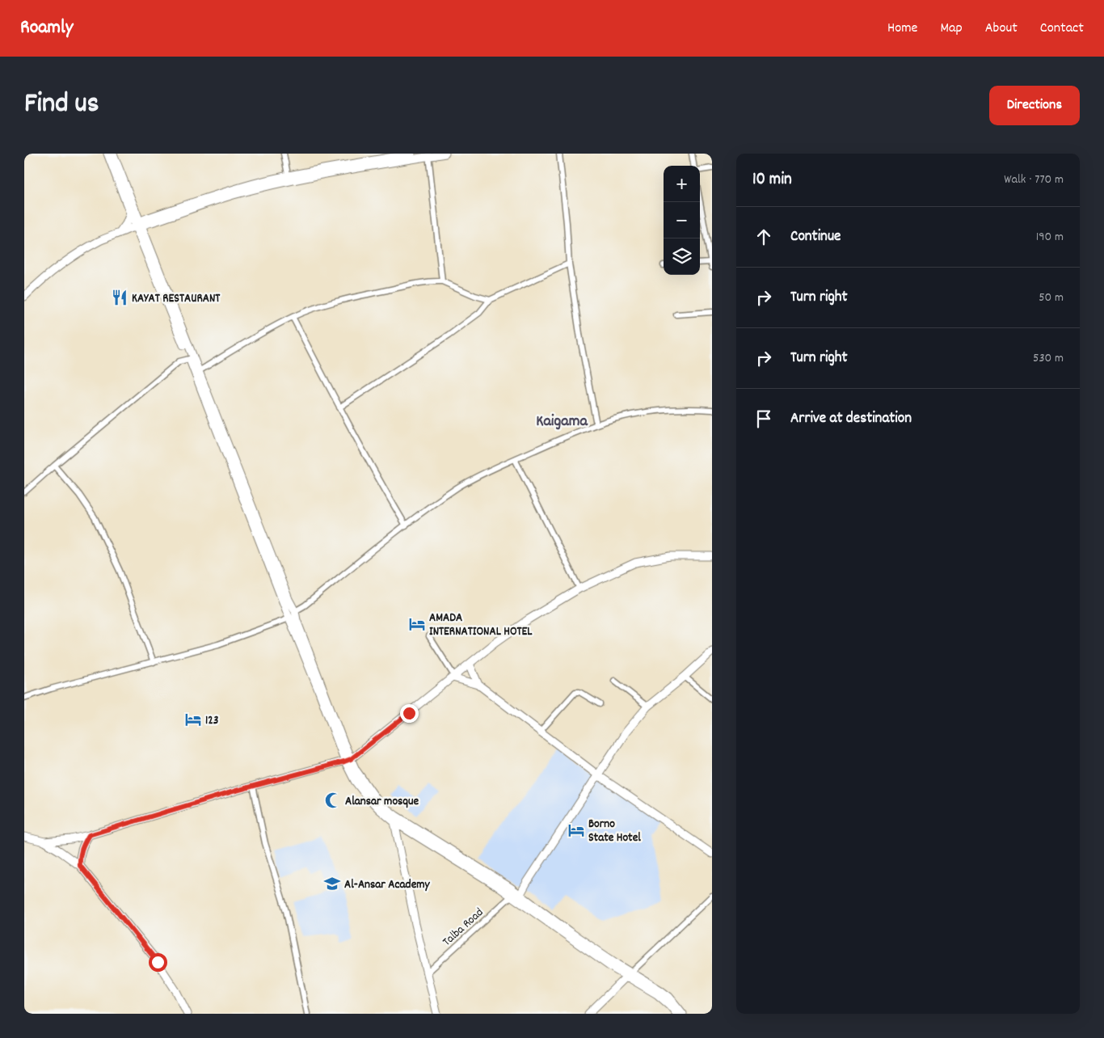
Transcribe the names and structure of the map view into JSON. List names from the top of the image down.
{
  "streets": {
    "street": ["Talba Road"]
  },
  "districts": ["Kaigama"],
  "places": {
    "restaurant": ["KAYAT RESTAURANT"],
    "hotel": ["AMADA INTERNATIONAL HOTEL", "123", "Borno State Hotel"],
    "mosque": ["Alansar mosque"],
    "school or university": ["Al-Ansar Academy"]
  },
  "page": {
    "header": "Roamly",
    "nav": [
      "Home",
      "Map",
      "About",
      "Contact"
    ],
    "title": "Find us",
    "buttons": "Directions",
    "heading": ["10 min", "Walk · 770 m"],
    "map_buttons": ["+", "−"],
    "list": [
      ["Continue", "190 m"],
      ["Turn right", "50 m"],
      ["Turn right", "530 m"],
      "Arrive at destination"
    ]
  }
}
